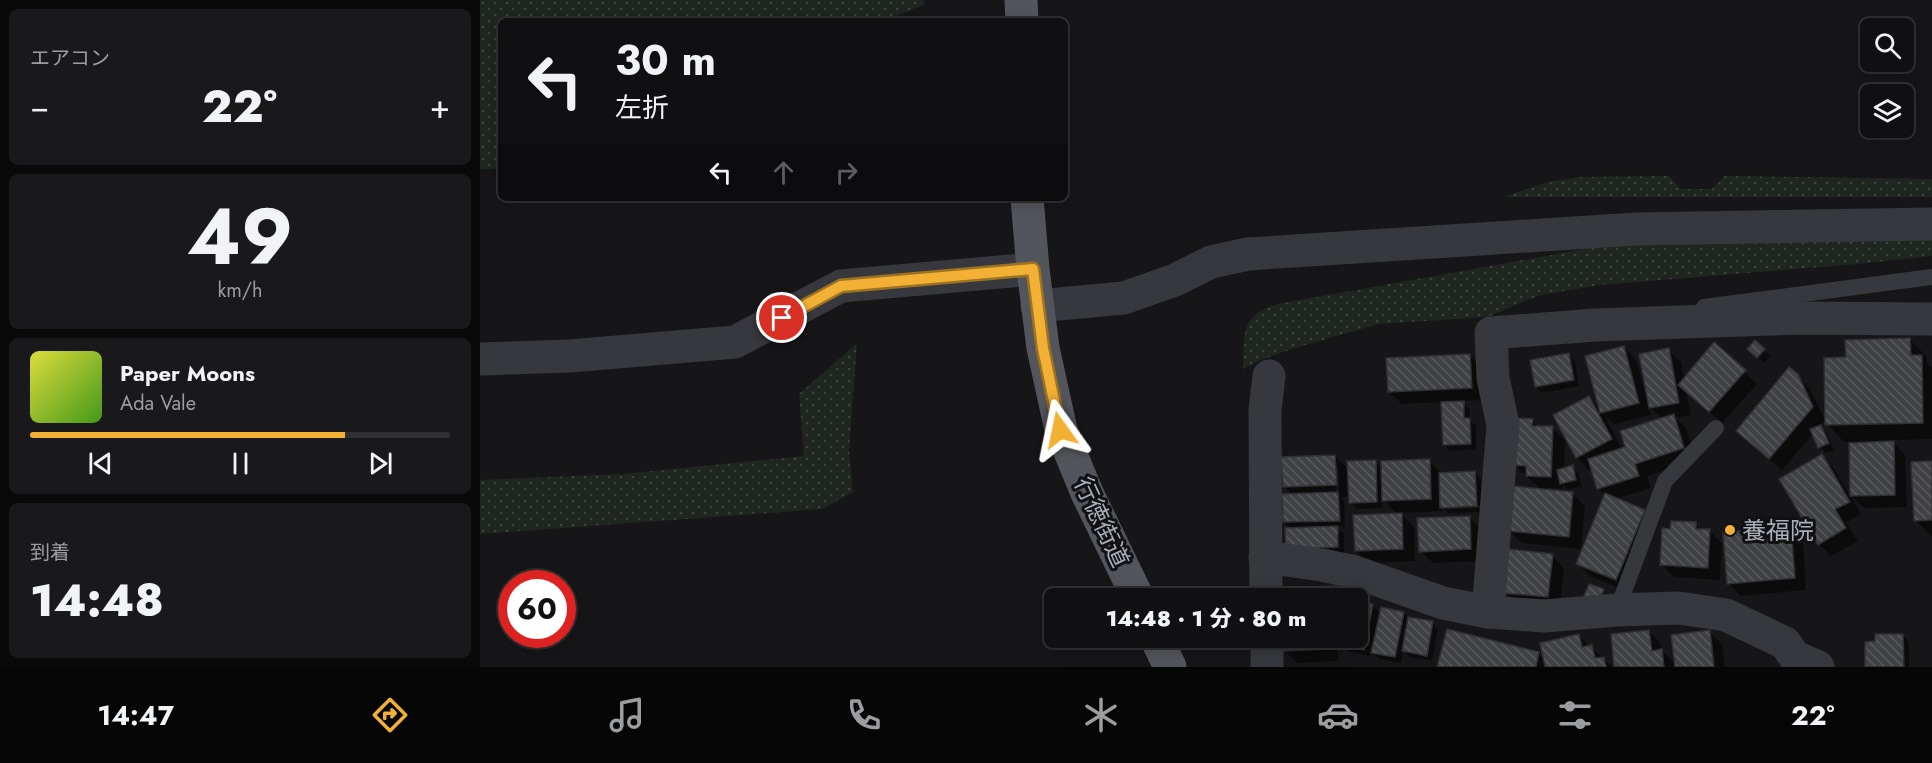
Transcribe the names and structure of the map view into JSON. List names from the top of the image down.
{
  "streets": {
    "main road": ["行徳街道"]
  },
  "places": ["養福院"],
  "page": {
    "tile": [
      "エアコン",
      ["49", "km/h"],
      ["到着", "14:48"]
    ],
    "turn": ["30 m", "左折"],
    "heat": ["−", "22°", "+"],
    "song": ["Paper Moons", "Ada Vale"],
    "limit": "60",
    "trip": "14:48 · 1 分 · 80 m",
    "tabs": ["14:47", "22°"]
  }
}
